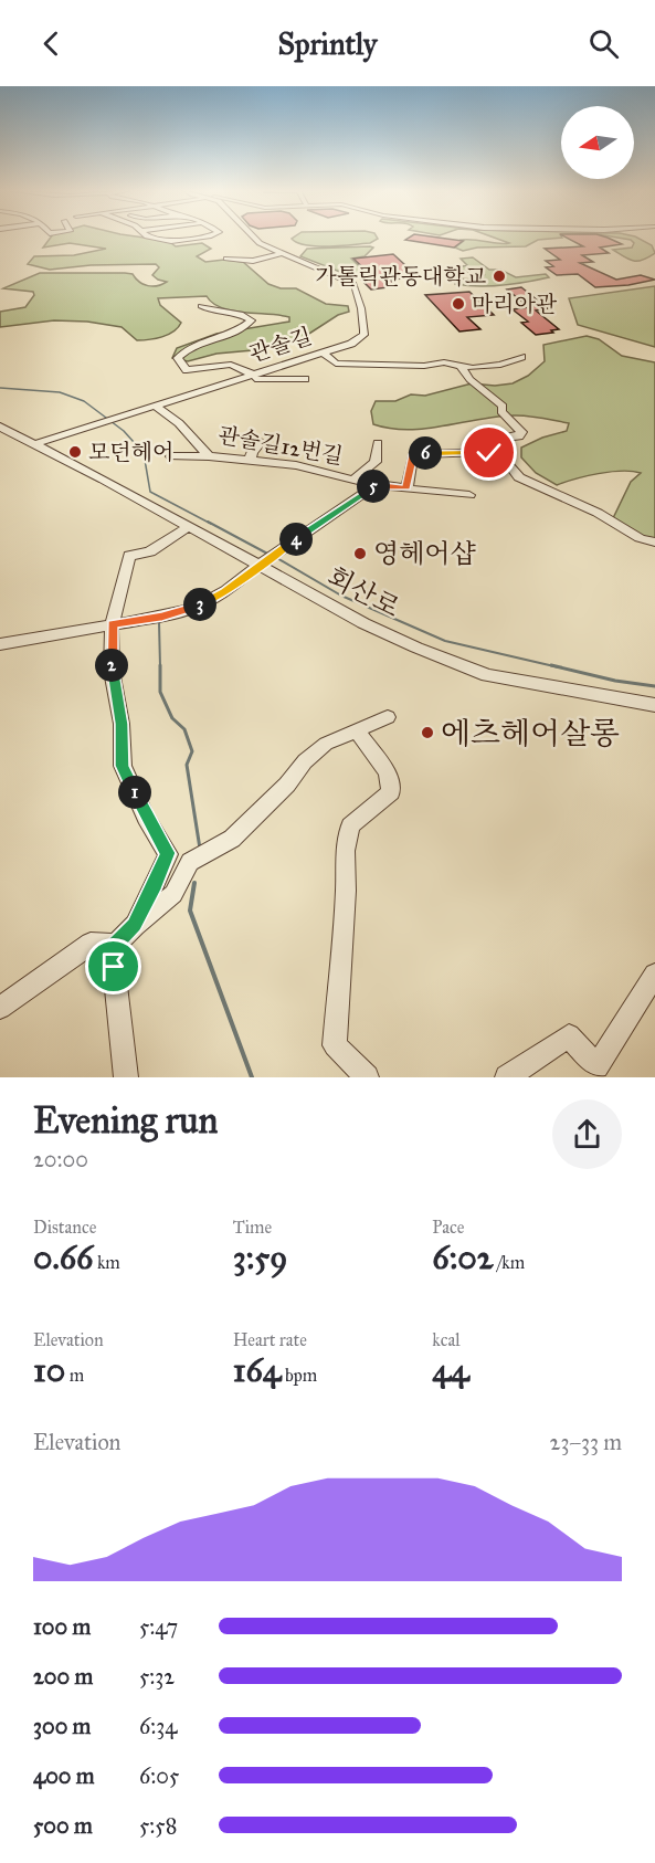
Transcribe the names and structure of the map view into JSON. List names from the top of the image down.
{
  "streets": {
    "street": ["관솔길", "관솔길12번길", "회산로"]
  },
  "crossings": [
    ["관솔길", "관솔길12번길"],
    ["관솔길", "회산로"]
  ],
  "places": [
    "가톨릭관동대학교",
    "마리아관",
    "모던헤어",
    "영헤어샵",
    "에츠헤어살롱"
  ],
  "north": "left",
  "page": {
    "header": "Sprintly",
    "pins": [
      "6",
      "5",
      "4",
      "3",
      "2",
      "1"
    ],
    "heading": ["Evening run", "20:00"],
    "stats": [
      ["Distance", "0.66 km"],
      ["Time", "3:59"],
      ["Pace", "6:02 /km"],
      ["Elevation", "10 m"],
      ["Heart rate", "164 bpm"],
      ["kcal", "44"]
    ],
    "chart": ["Elevation", "23–33 m"],
    "list": [
      {
        "name": "100 m",
        "note": "5:47"
      },
      {
        "name": "200 m",
        "note": "5:32"
      },
      {
        "name": "300 m",
        "note": "6:34"
      },
      {
        "name": "400 m",
        "note": "6:05"
      },
      {
        "name": "500 m",
        "note": "5:58"
      }
    ]
  }
}
